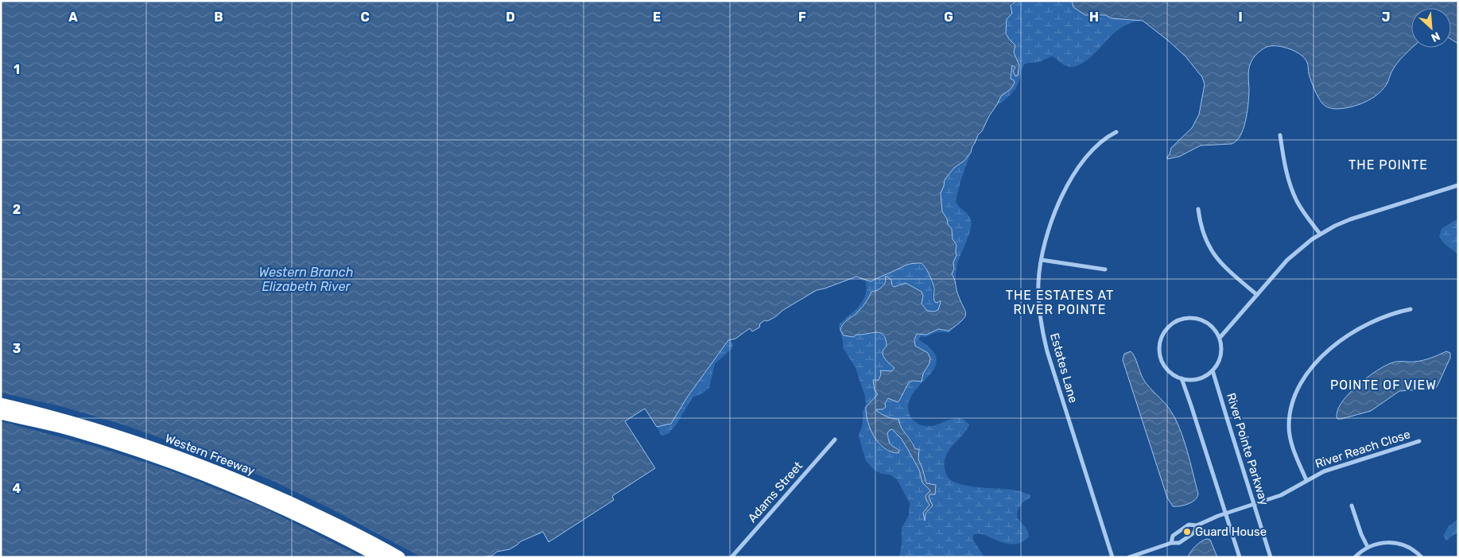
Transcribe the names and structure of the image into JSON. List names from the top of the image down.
{
  "streets": {
    "highway": ["Western Freeway"],
    "street": [
      "Estates Lane",
      "River Pointe Parkway",
      "River Reach Close",
      "Adams Street"
    ]
  },
  "crossings": [
    ["River Pointe Parkway", "River Reach Close"]
  ],
  "districts": ["THE POINTE", "THE ESTATES AT RIVER POINTE", "POINTE OF VIEW"],
  "water": ["Western Branch Elizabeth River"],
  "places": ["Guard House"],
  "north": "bottom right",
  "grid": {
    "columns": [
      "A",
      "B",
      "C",
      "D",
      "E",
      "F",
      "G",
      "H",
      "I",
      "J"
    ],
    "rows": [
      "1",
      "2",
      "3",
      "4"
    ]
  }
}
